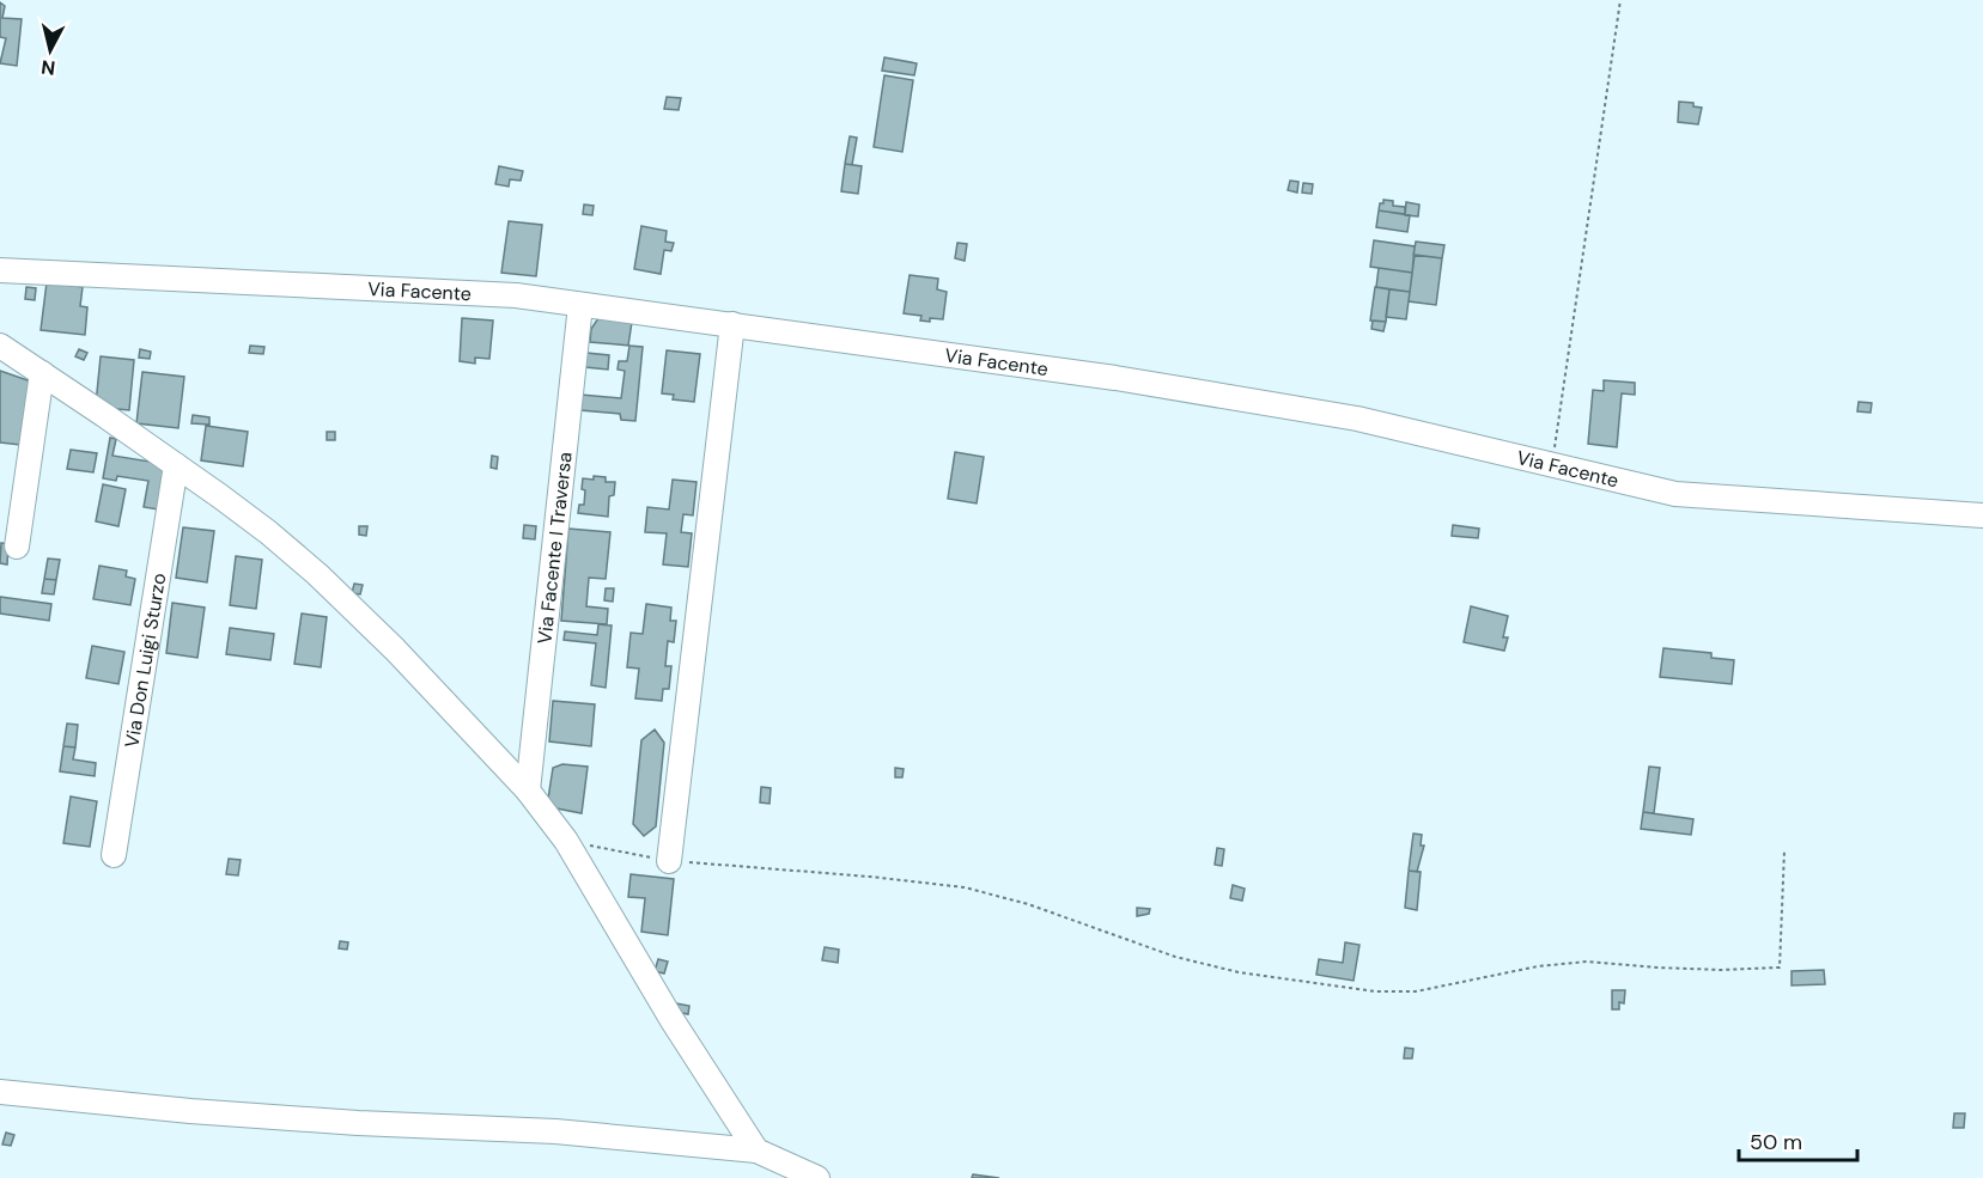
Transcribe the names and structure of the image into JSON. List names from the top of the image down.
{
  "streets": {
    "street": ["Via Facente", "Via Facente I Traversa", "Via Don Luigi Sturzo"]
  },
  "crossings": [
    ["Via Facente", "Via Facente I Traversa"]
  ],
  "scale_bar": "50 m",
  "north": "bottom"
}
